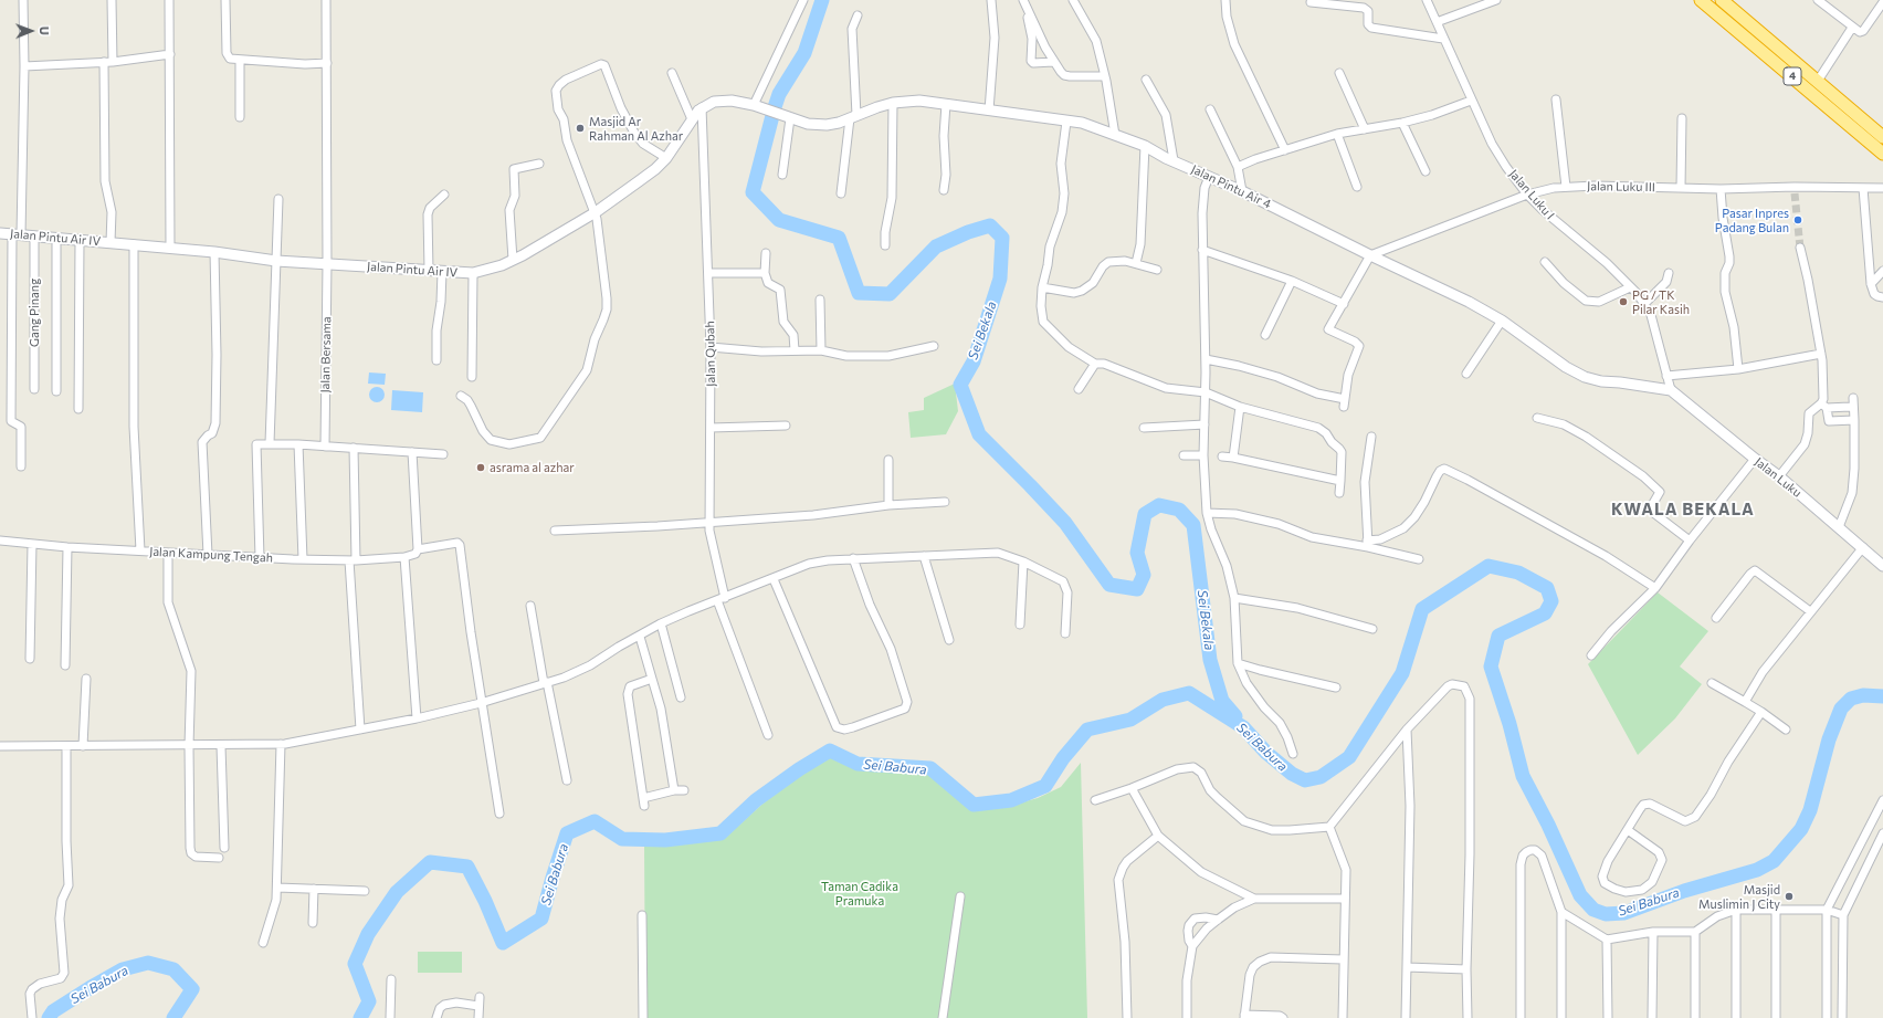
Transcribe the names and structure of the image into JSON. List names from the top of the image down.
{
  "streets": {
    "highway": ["4"],
    "main road": ["Jalan Pintu Air 4", "Jalan Pintu Air IV", "Jalan Luku"],
    "street": [
      "Jalan Luku III",
      "Jalan Luku I",
      "Gang Pinang",
      "Jalan Qubah",
      "Jalan Bersama",
      "Jalan Kampung Tengah"
    ]
  },
  "crossings": [
    ["Jalan Pintu Air 4", "Jalan Luku III"],
    ["Jalan Pintu Air 4", "Jalan Luku I"],
    ["Jalan Pintu Air 4", "Jalan Luku"],
    ["Jalan Luku III", "Jalan Luku I"],
    ["Jalan Luku I", "Jalan Luku"],
    ["Jalan Pintu Air IV", "Gang Pinang"],
    ["Jalan Pintu Air IV", "Jalan Qubah"],
    ["Jalan Pintu Air IV", "Jalan Bersama"]
  ],
  "districts": ["KWALA BEKALA"],
  "water": ["Sei Bekala", "Sei Babura"],
  "parks": ["Taman Cadika Pramuka"],
  "places": [
    "Masjid Ar Rahman Al Azhar",
    "Pasar Inpres Padang Bulan",
    "PG / TK Pilar Kasih",
    "asrama al azhar",
    "Masjid Muslimin J City"
  ],
  "north": "right"
}
